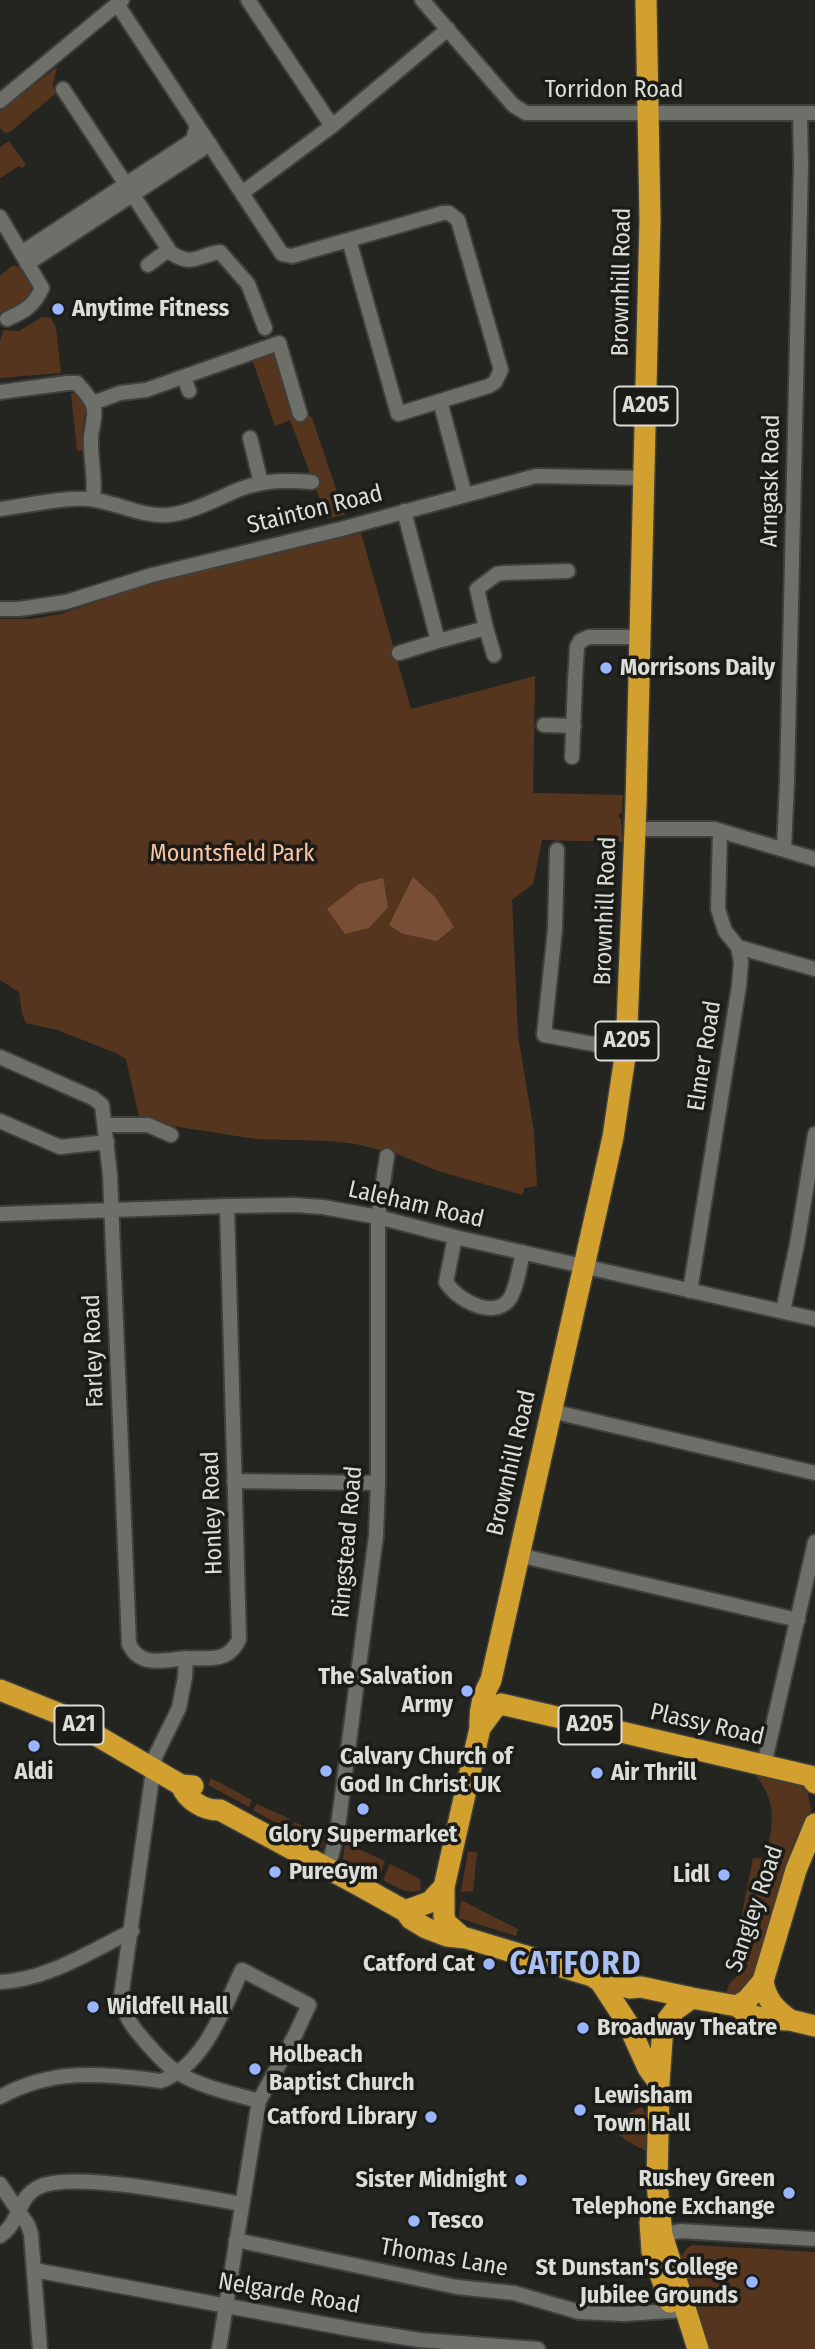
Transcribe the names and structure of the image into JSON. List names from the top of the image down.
{
  "streets": {
    "highway": [
      "Brownhill Road",
      "A205",
      "A21",
      "Plassy Road",
      "Sangley Road"
    ],
    "street": [
      "Torridon Road",
      "Arngask Road",
      "Stainton Road",
      "Elmer Road",
      "Laleham Road",
      "Farley Road",
      "Honley Road",
      "Ringstead Road",
      "Thomas Lane",
      "Nelgarde Road"
    ]
  },
  "crossings": [
    ["Torridon Road", "Brownhill Road"],
    ["Torridon Road", "Arngask Road"],
    ["Brownhill Road", "A205"],
    ["Brownhill Road", "Stainton Road"],
    ["Brownhill Road", "Laleham Road"],
    ["Brownhill Road", "A21"],
    ["A205", "Plassy Road"],
    ["Elmer Road", "Laleham Road"],
    ["Laleham Road", "Farley Road"],
    ["Laleham Road", "Honley Road"],
    ["Laleham Road", "Ringstead Road"],
    ["Farley Road", "Honley Road"],
    ["Ringstead Road", "A21"]
  ],
  "districts": ["CATFORD"],
  "parks": ["Mountsfield Park"],
  "places": [
    "Anytime Fitness",
    "Morrisons Daily",
    "The Salvation Army",
    "Aldi",
    "Calvary Church of God In Christ UK",
    "Air Thrill",
    "Glory Supermarket",
    "PureGym",
    "Lidl",
    "Catford Cat",
    "Wildfell Hall",
    "Broadway Theatre",
    "Holbeach Baptist Church",
    "Lewisham Town Hall",
    "Catford Library",
    "Sister Midnight",
    "Rushey Green Telephone Exchange",
    "Tesco",
    "St Dunstan's College Jubilee Grounds"
  ]
}
